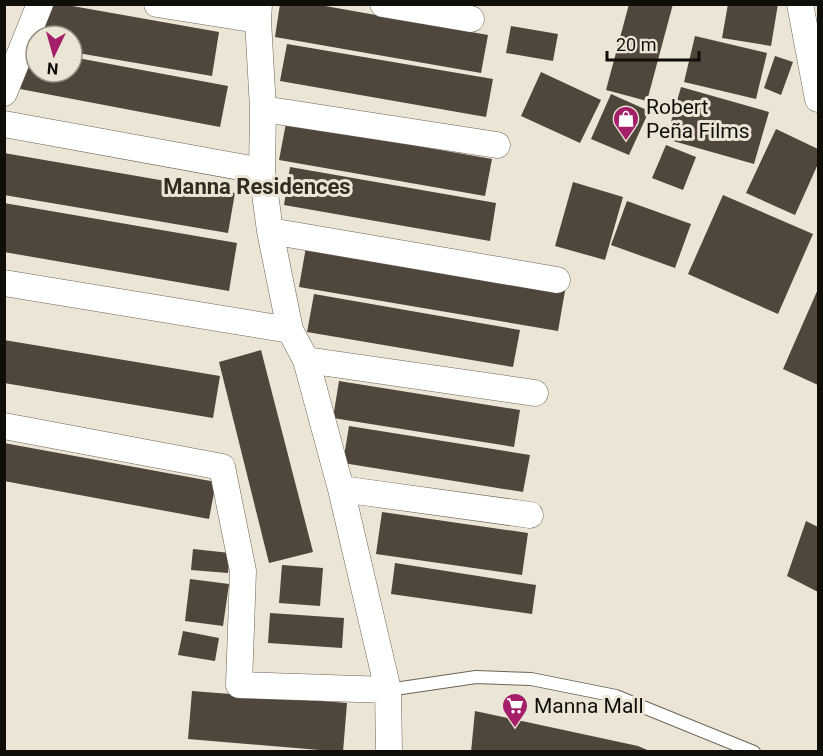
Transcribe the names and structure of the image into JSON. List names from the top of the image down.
{
  "districts": ["Manna Residences"],
  "places": {
    "shop": ["Robert Peña Films"],
    "supermarket": ["Manna Mall"]
  },
  "scale_bar": "20 m",
  "north": "bottom"
}
